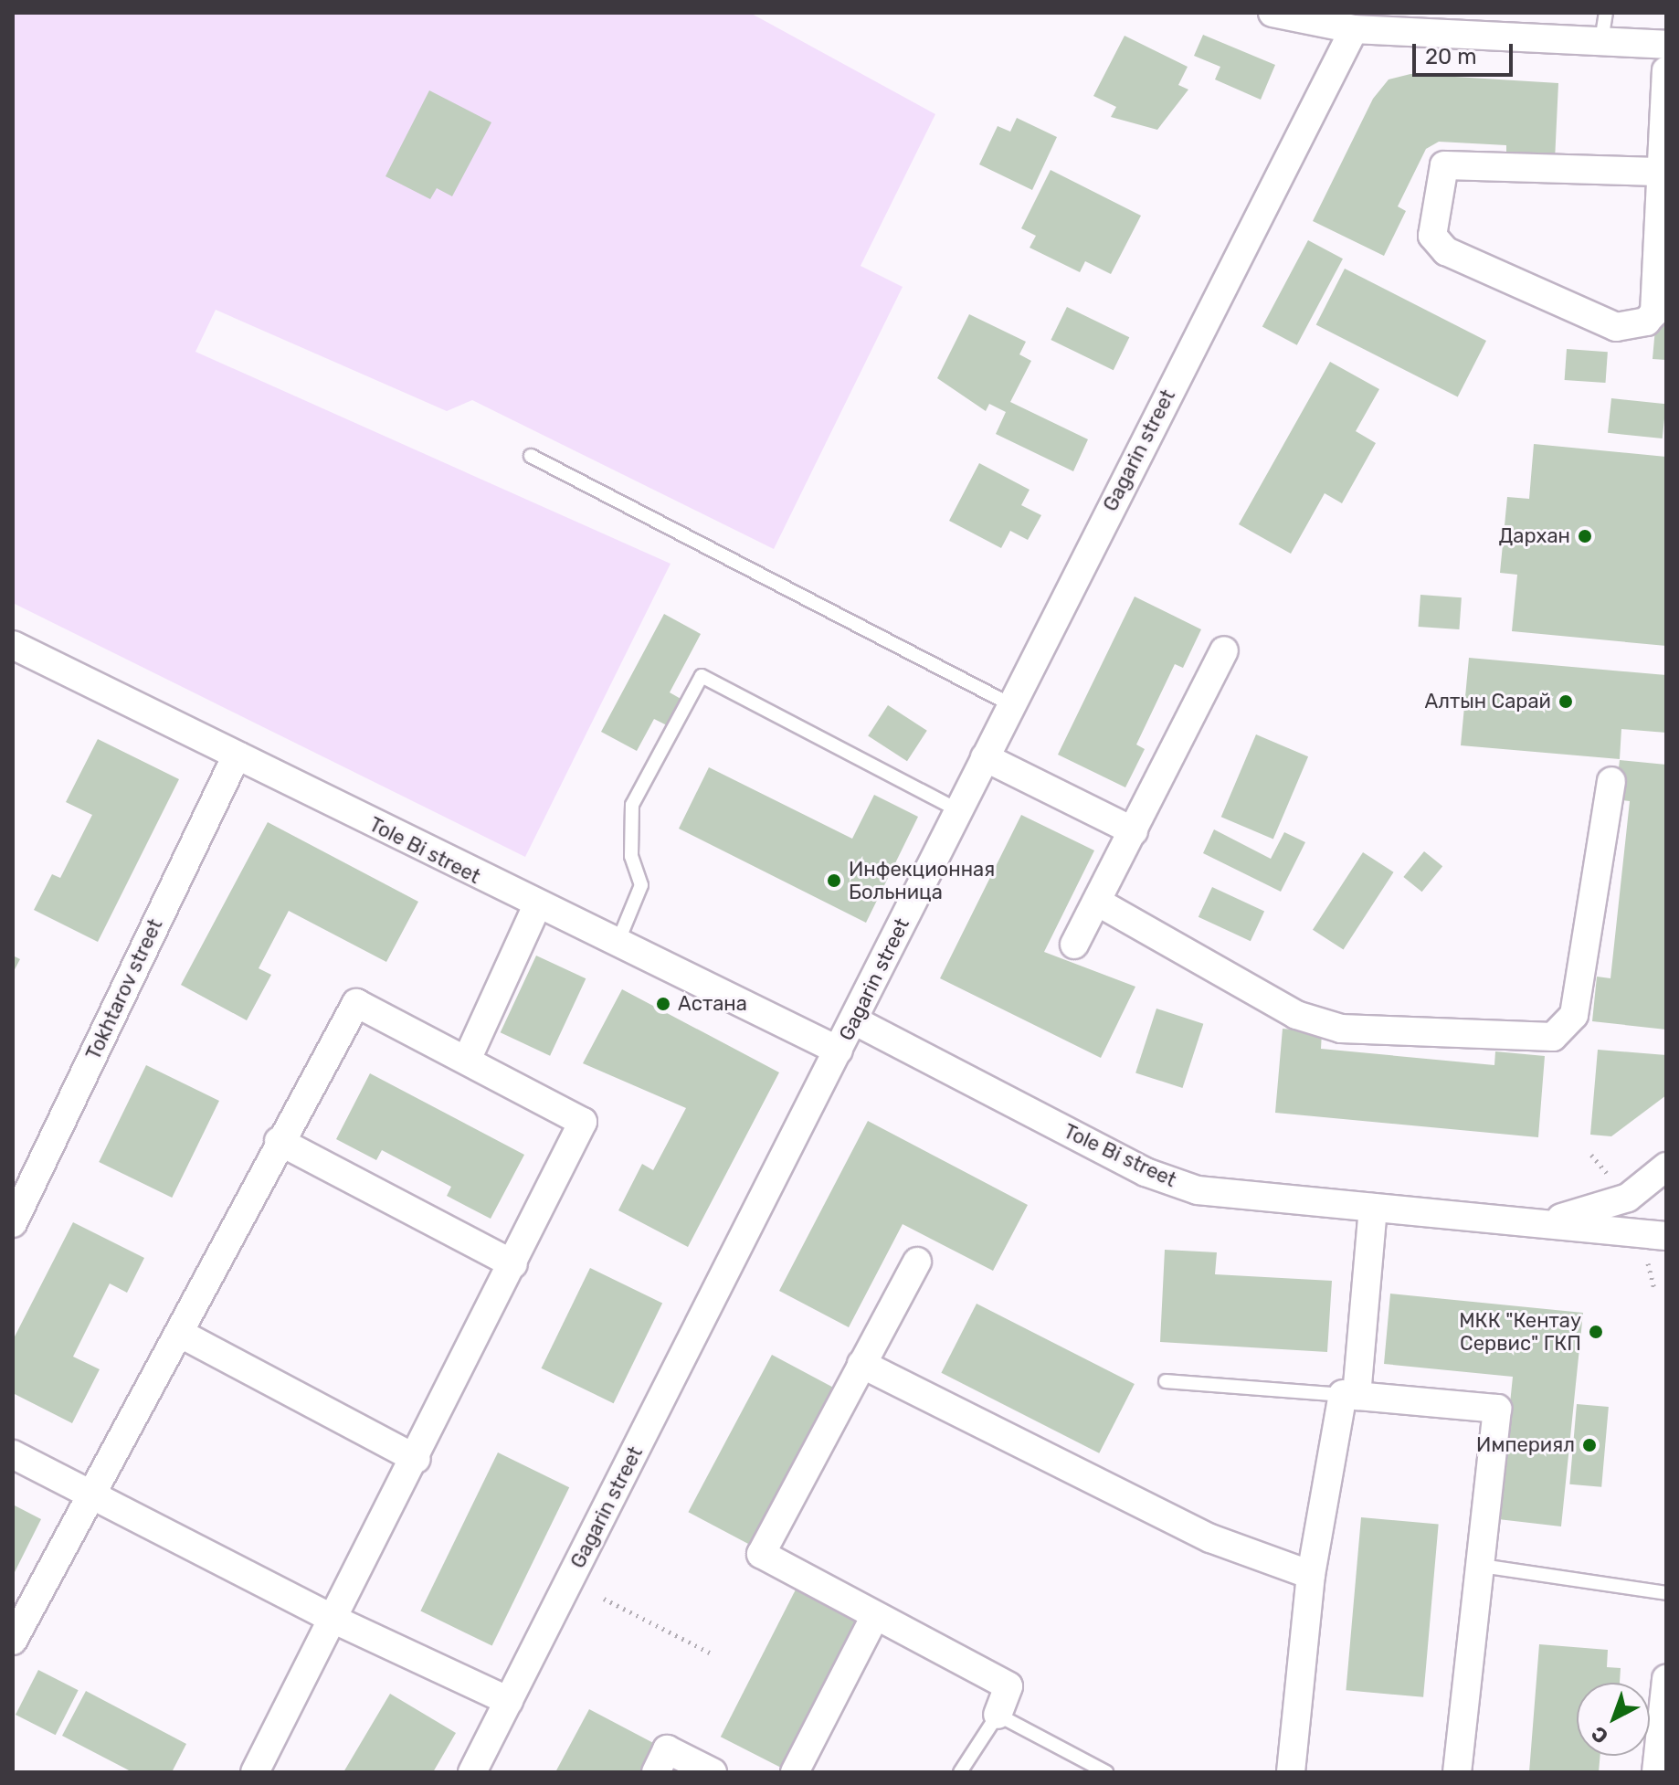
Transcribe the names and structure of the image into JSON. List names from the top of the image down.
{
  "streets": {
    "street": ["Gagarin street", "Tole Bi street", "Tokhtarov street"]
  },
  "crossings": [
    ["Gagarin street", "Tole Bi street"],
    ["Tole Bi street", "Tokhtarov street"]
  ],
  "places": [
    "Дархан",
    "Алтын Сарай",
    "Инфекционная Больница",
    "Астана",
    "МКК \"Кентау Сервис\" ГКП",
    "Империял"
  ],
  "scale_bar": "20 m",
  "north": "bottom left"
}
